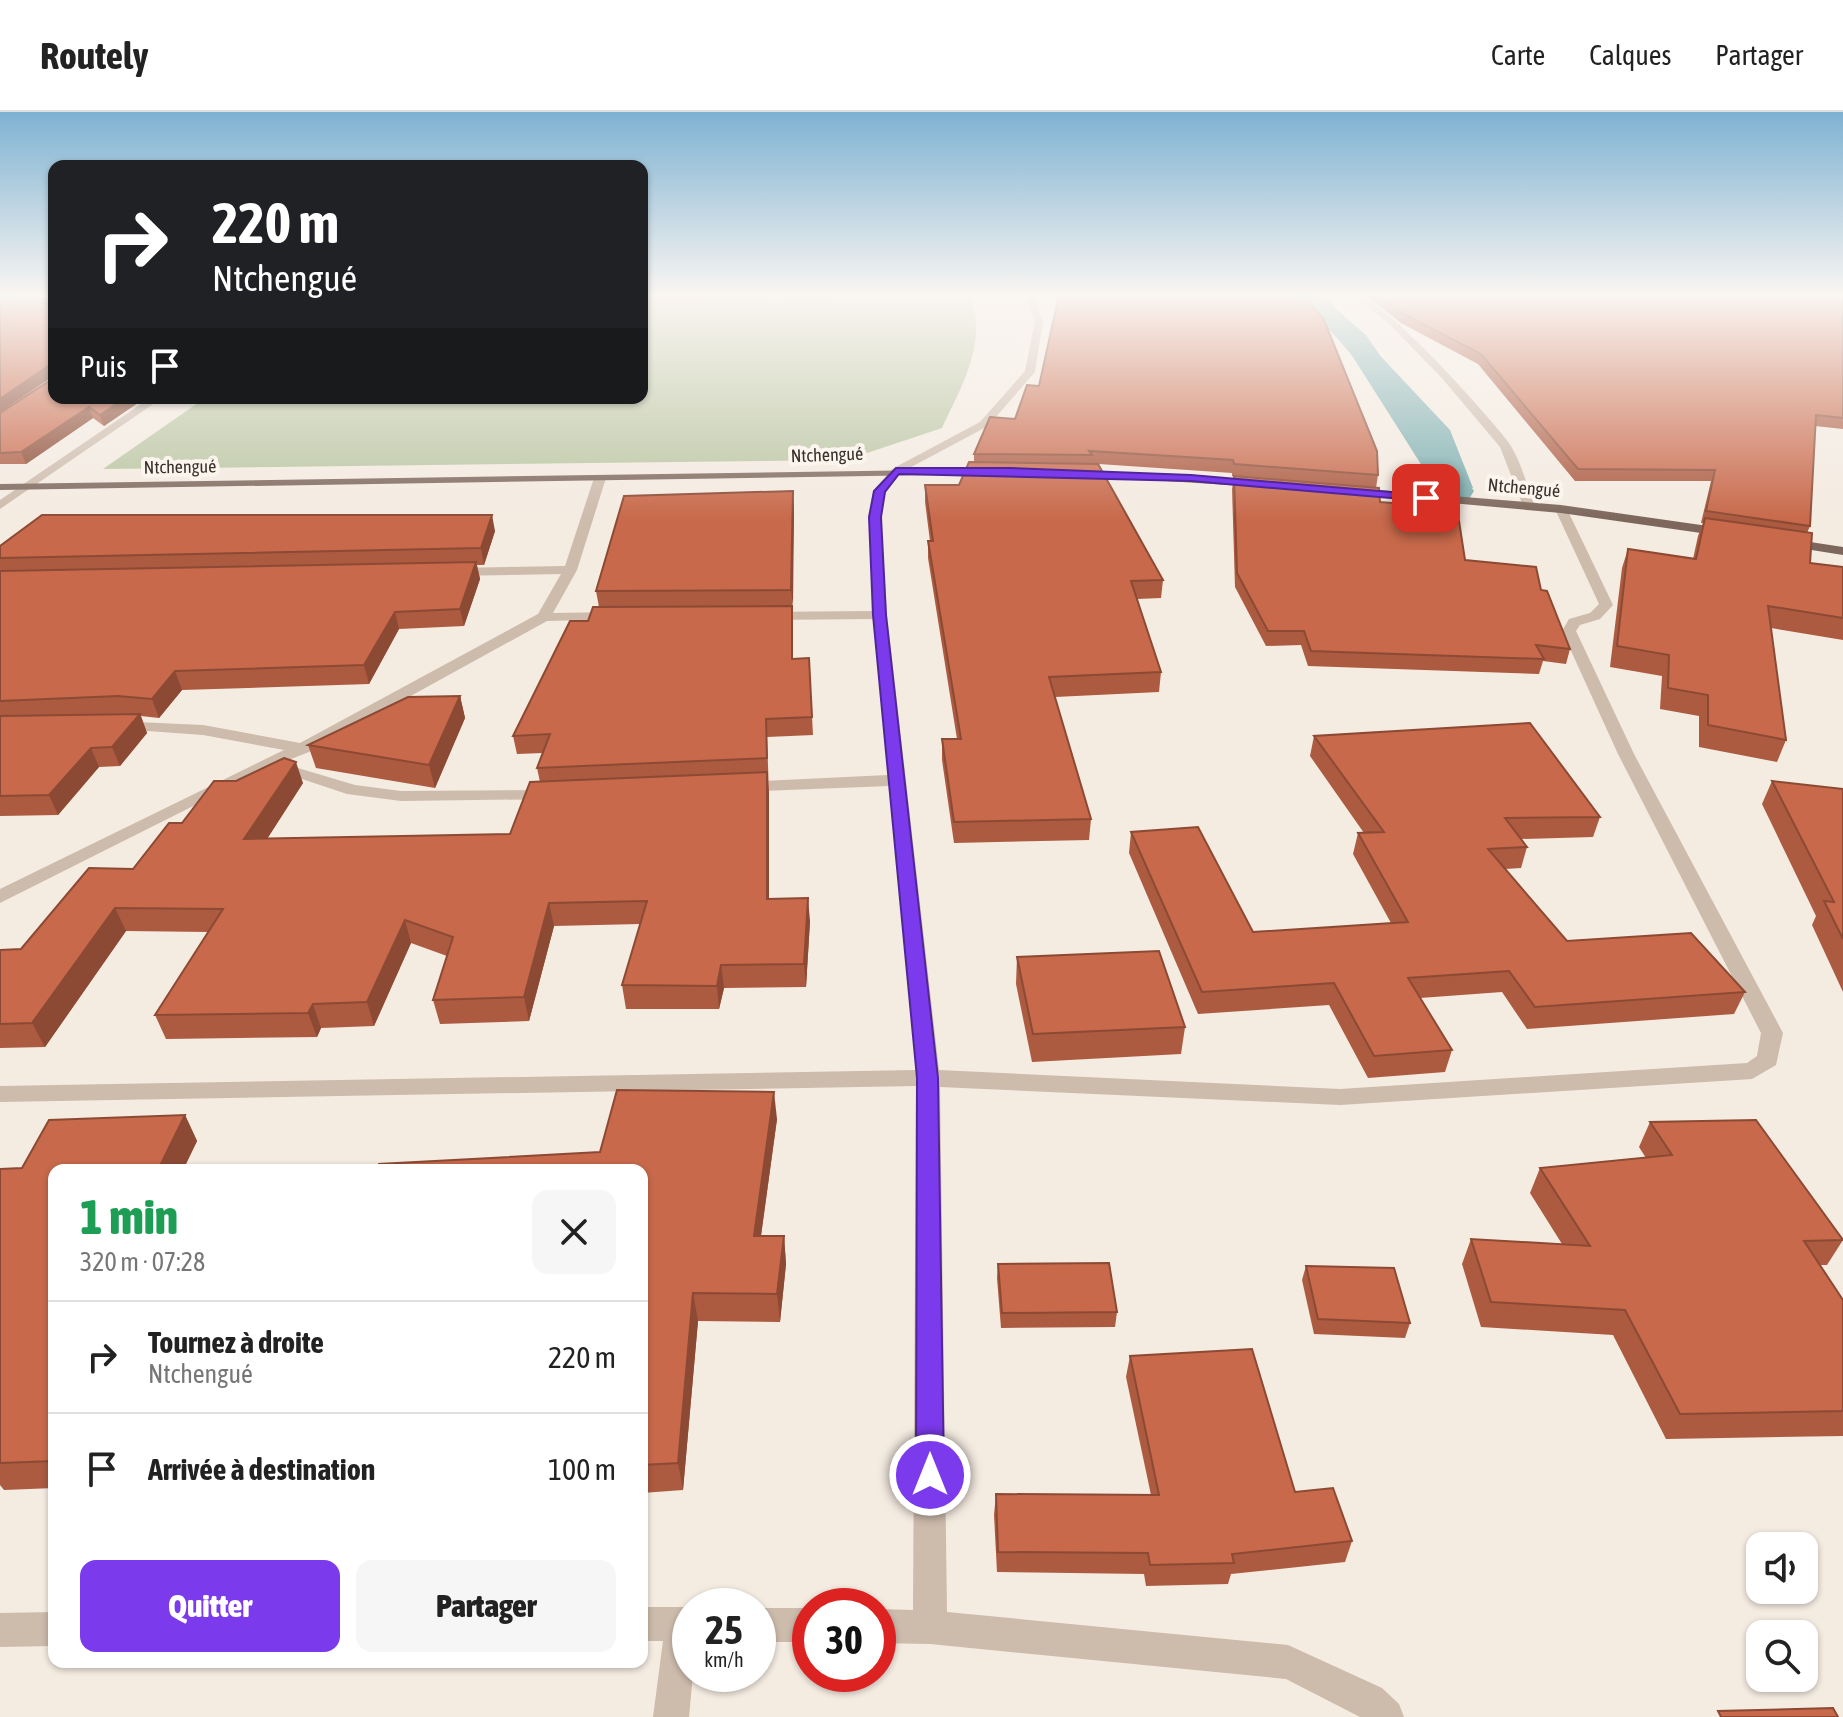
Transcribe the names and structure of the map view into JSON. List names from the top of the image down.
{
  "streets": {
    "main road": ["Ntchengué"]
  },
  "page": {
    "header": "Routely",
    "nav": ["Carte", "Calques", "Partager"],
    "turn": ["220 m", "Ntchengué"],
    "then": "Puis",
    "heading": ["1 min", "320 m · 07:28"],
    "list": [
      {
        "name": "Tournez à droite",
        "note": "Ntchengué",
        "value": "220 m"
      },
      {
        "name": "Arrivée à destination",
        "value": "100 m"
      }
    ],
    "buttons": ["Quitter", "Partager"],
    "speed": "25 km/h",
    "limit": "30"
  }
}
